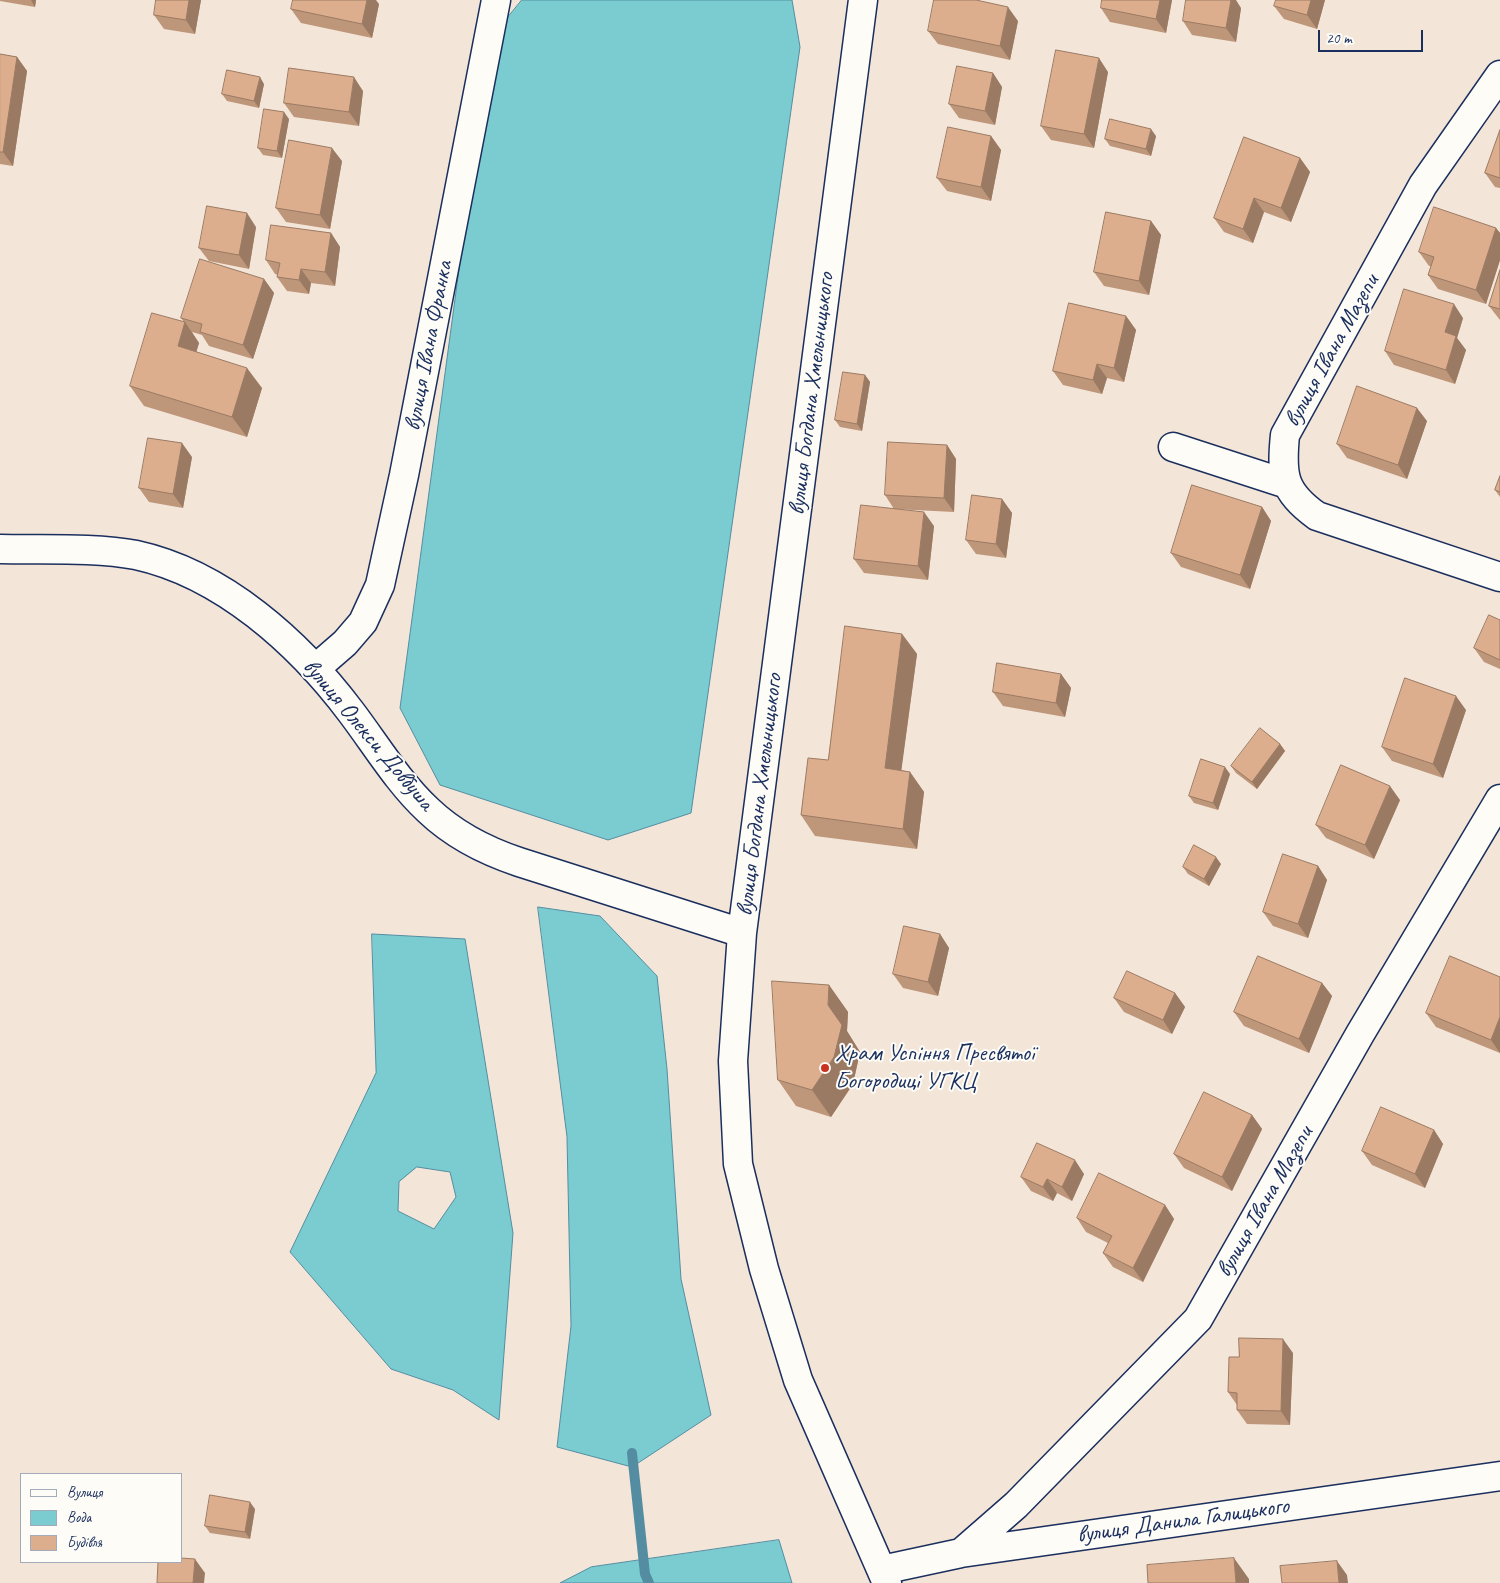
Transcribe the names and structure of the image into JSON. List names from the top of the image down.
{
  "streets": {
    "street": [
      "вулиця Івана Франка",
      "вулиця Івана Мазепи",
      "вулиця Богдана Хмельницького",
      "вулиця Олекси Довбуша",
      "вулиця Данила Галицького"
    ]
  },
  "crossings": [
    ["вулиця Івана Франка", "вулиця Олекси Довбуша"],
    ["вулиця Івана Мазепи", "вулиця Данила Галицького"],
    ["вулиця Богдана Хмельницького", "вулиця Олекси Довбуша"],
    ["вулиця Богдана Хмельницького", "вулиця Данила Галицького"]
  ],
  "places": ["Храм Успіння Пресвятої Богородиці УГКЦ"],
  "legend": ["Вулиця", "Вода", "Будівля"],
  "scale_bar": "20 m"
}
